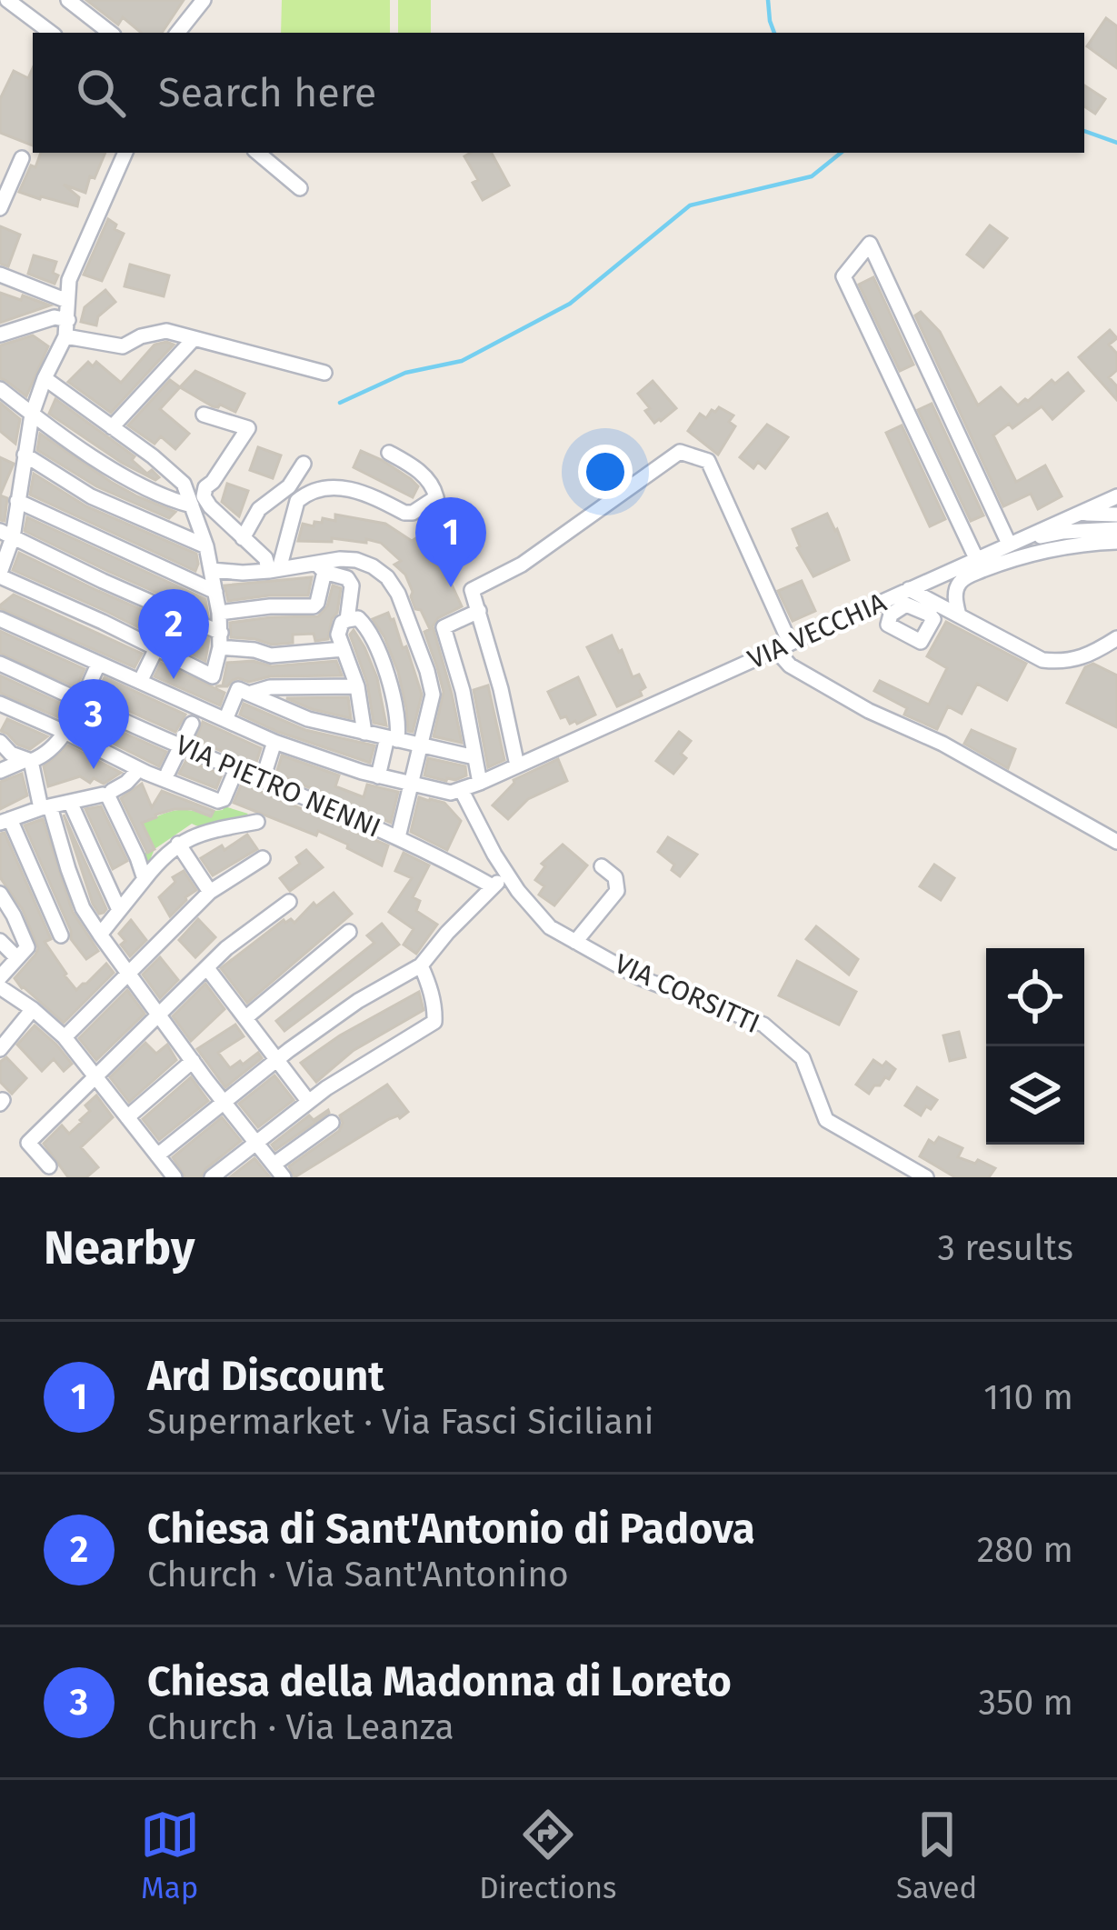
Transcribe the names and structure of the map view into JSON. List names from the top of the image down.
{
  "streets": {
    "street": ["VIA VECCHIA", "VIA PIETRO NENNI", "VIA CORSITTI"]
  },
  "crossings": [
    ["VIA VECCHIA", "VIA CORSITTI"]
  ],
  "page": {
    "search": "Search here",
    "pins": ["1", "2", "3"],
    "heading": ["Nearby", "3 results"],
    "list": [
      {
        "mark": "1",
        "name": "Ard Discount",
        "note": "Supermarket · Via Fasci Siciliani",
        "value": "110 m"
      },
      {
        "mark": "2",
        "name": "Chiesa di Sant'Antonio di Padova",
        "note": "Church · Via Sant'Antonino",
        "value": "280 m"
      },
      {
        "mark": "3",
        "name": "Chiesa della Madonna di Loreto",
        "note": "Church · Via Leanza",
        "value": "350 m"
      }
    ],
    "nav": ["Map", "Directions", "Saved"]
  }
}
